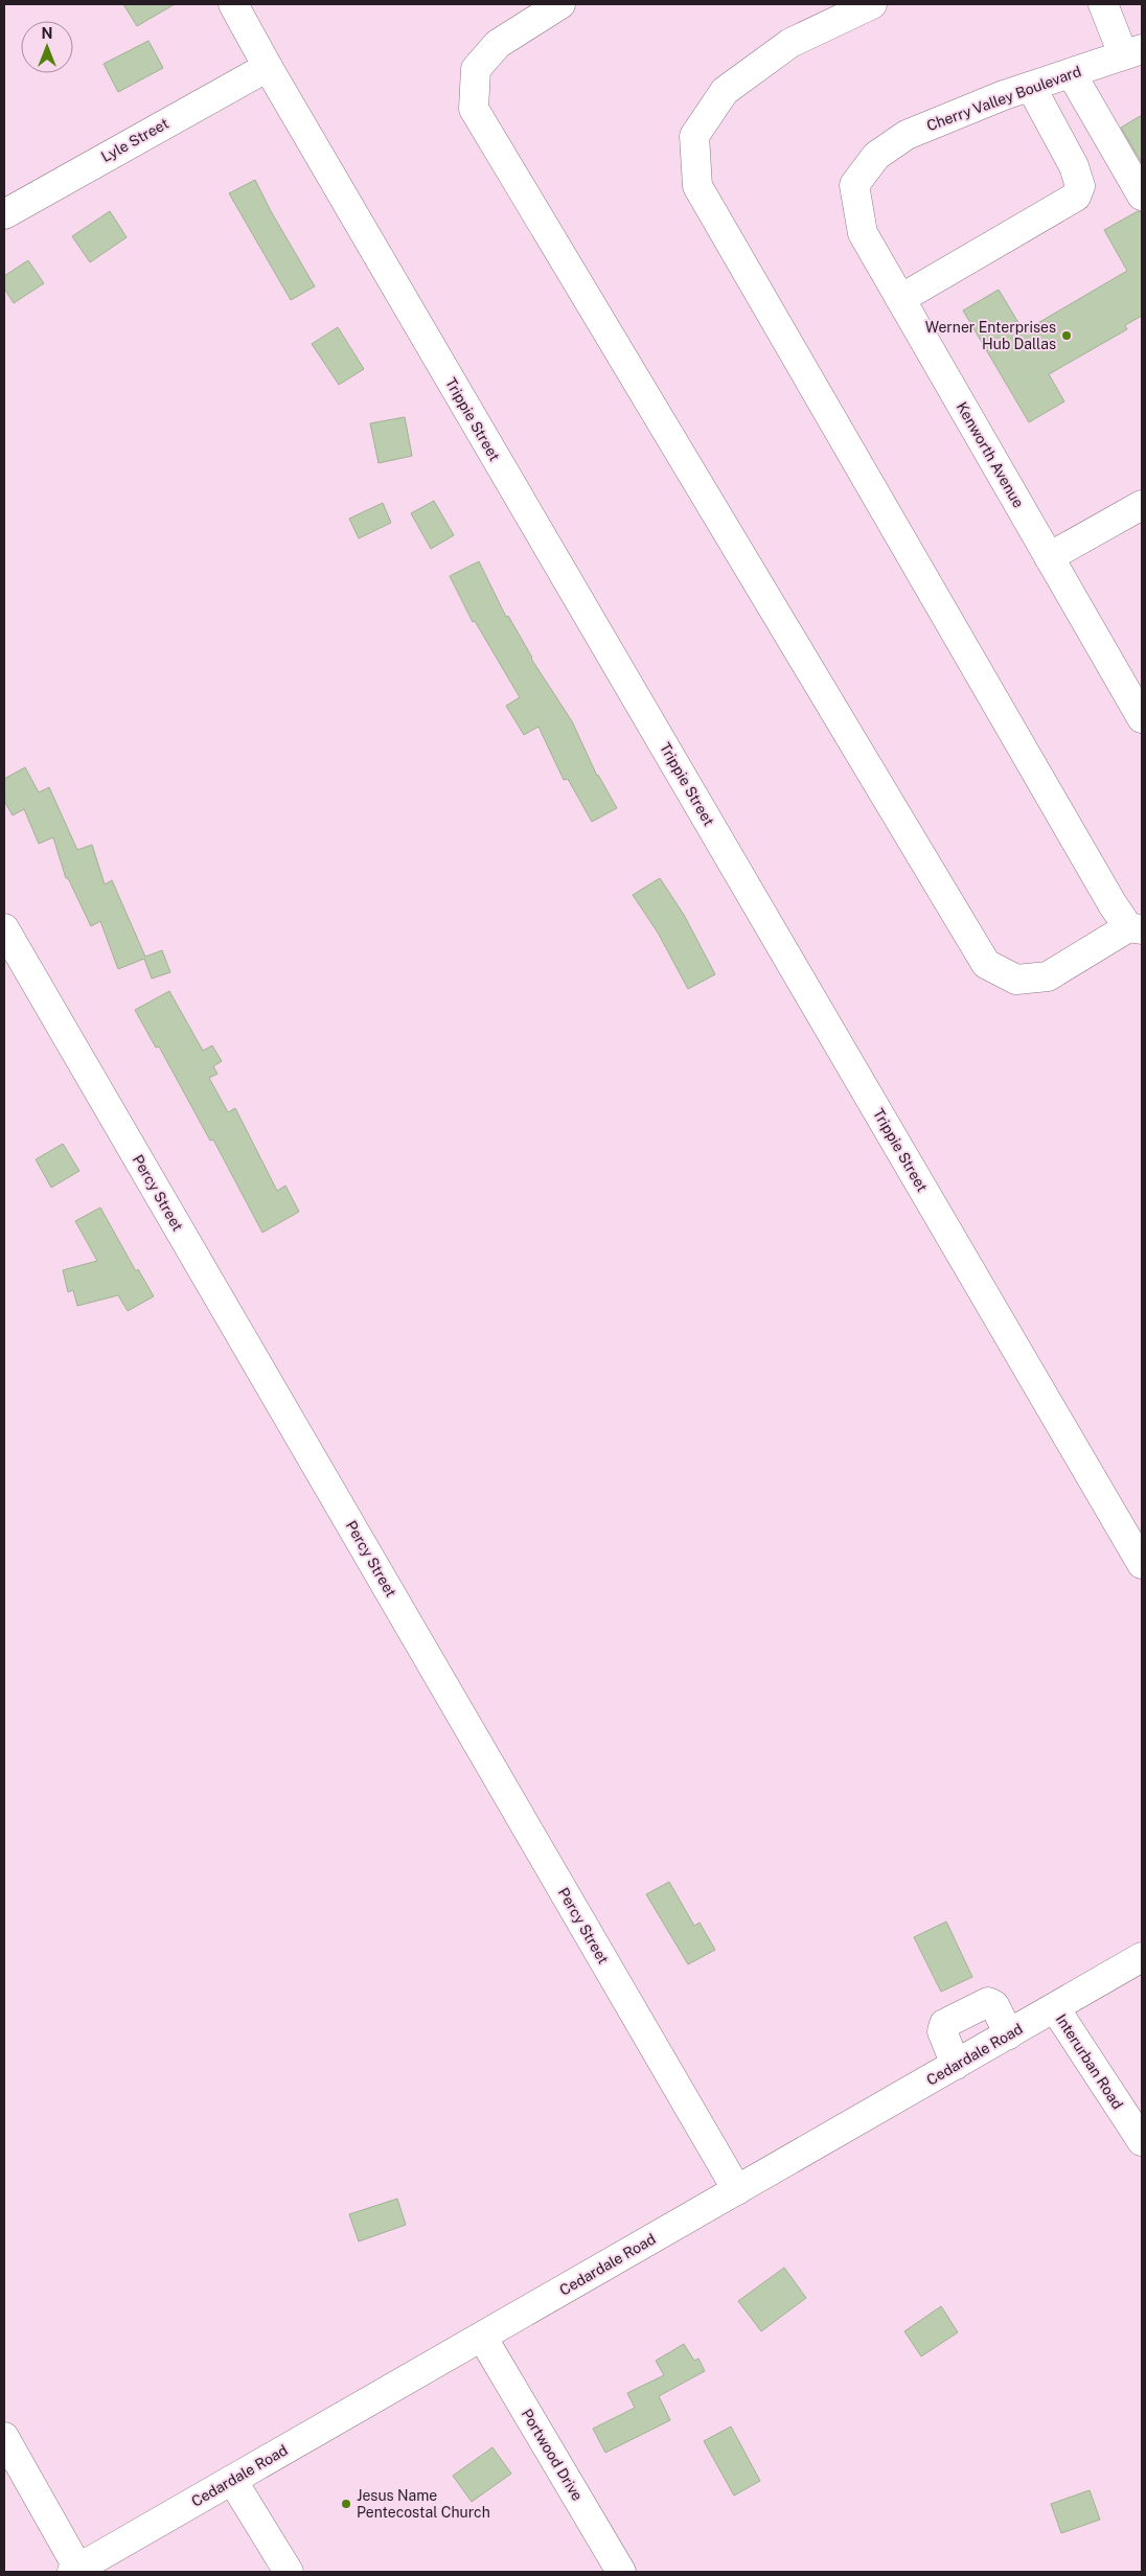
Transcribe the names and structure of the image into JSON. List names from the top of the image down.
{
  "streets": {
    "street": [
      "Cherry Valley Boulevard",
      "Lyle Street",
      "Trippie Street",
      "Kenworth Avenue",
      "Percy Street",
      "Cedardale Road",
      "Interurban Road",
      "Portwood Drive"
    ]
  },
  "crossings": [
    ["Cherry Valley Boulevard", "Kenworth Avenue"],
    ["Lyle Street", "Trippie Street"],
    ["Percy Street", "Cedardale Road"],
    ["Cedardale Road", "Interurban Road"],
    ["Cedardale Road", "Portwood Drive"]
  ],
  "places": ["Werner Enterprises Hub Dallas", "Jesus Name Pentecostal Church"],
  "north": "top"
}
